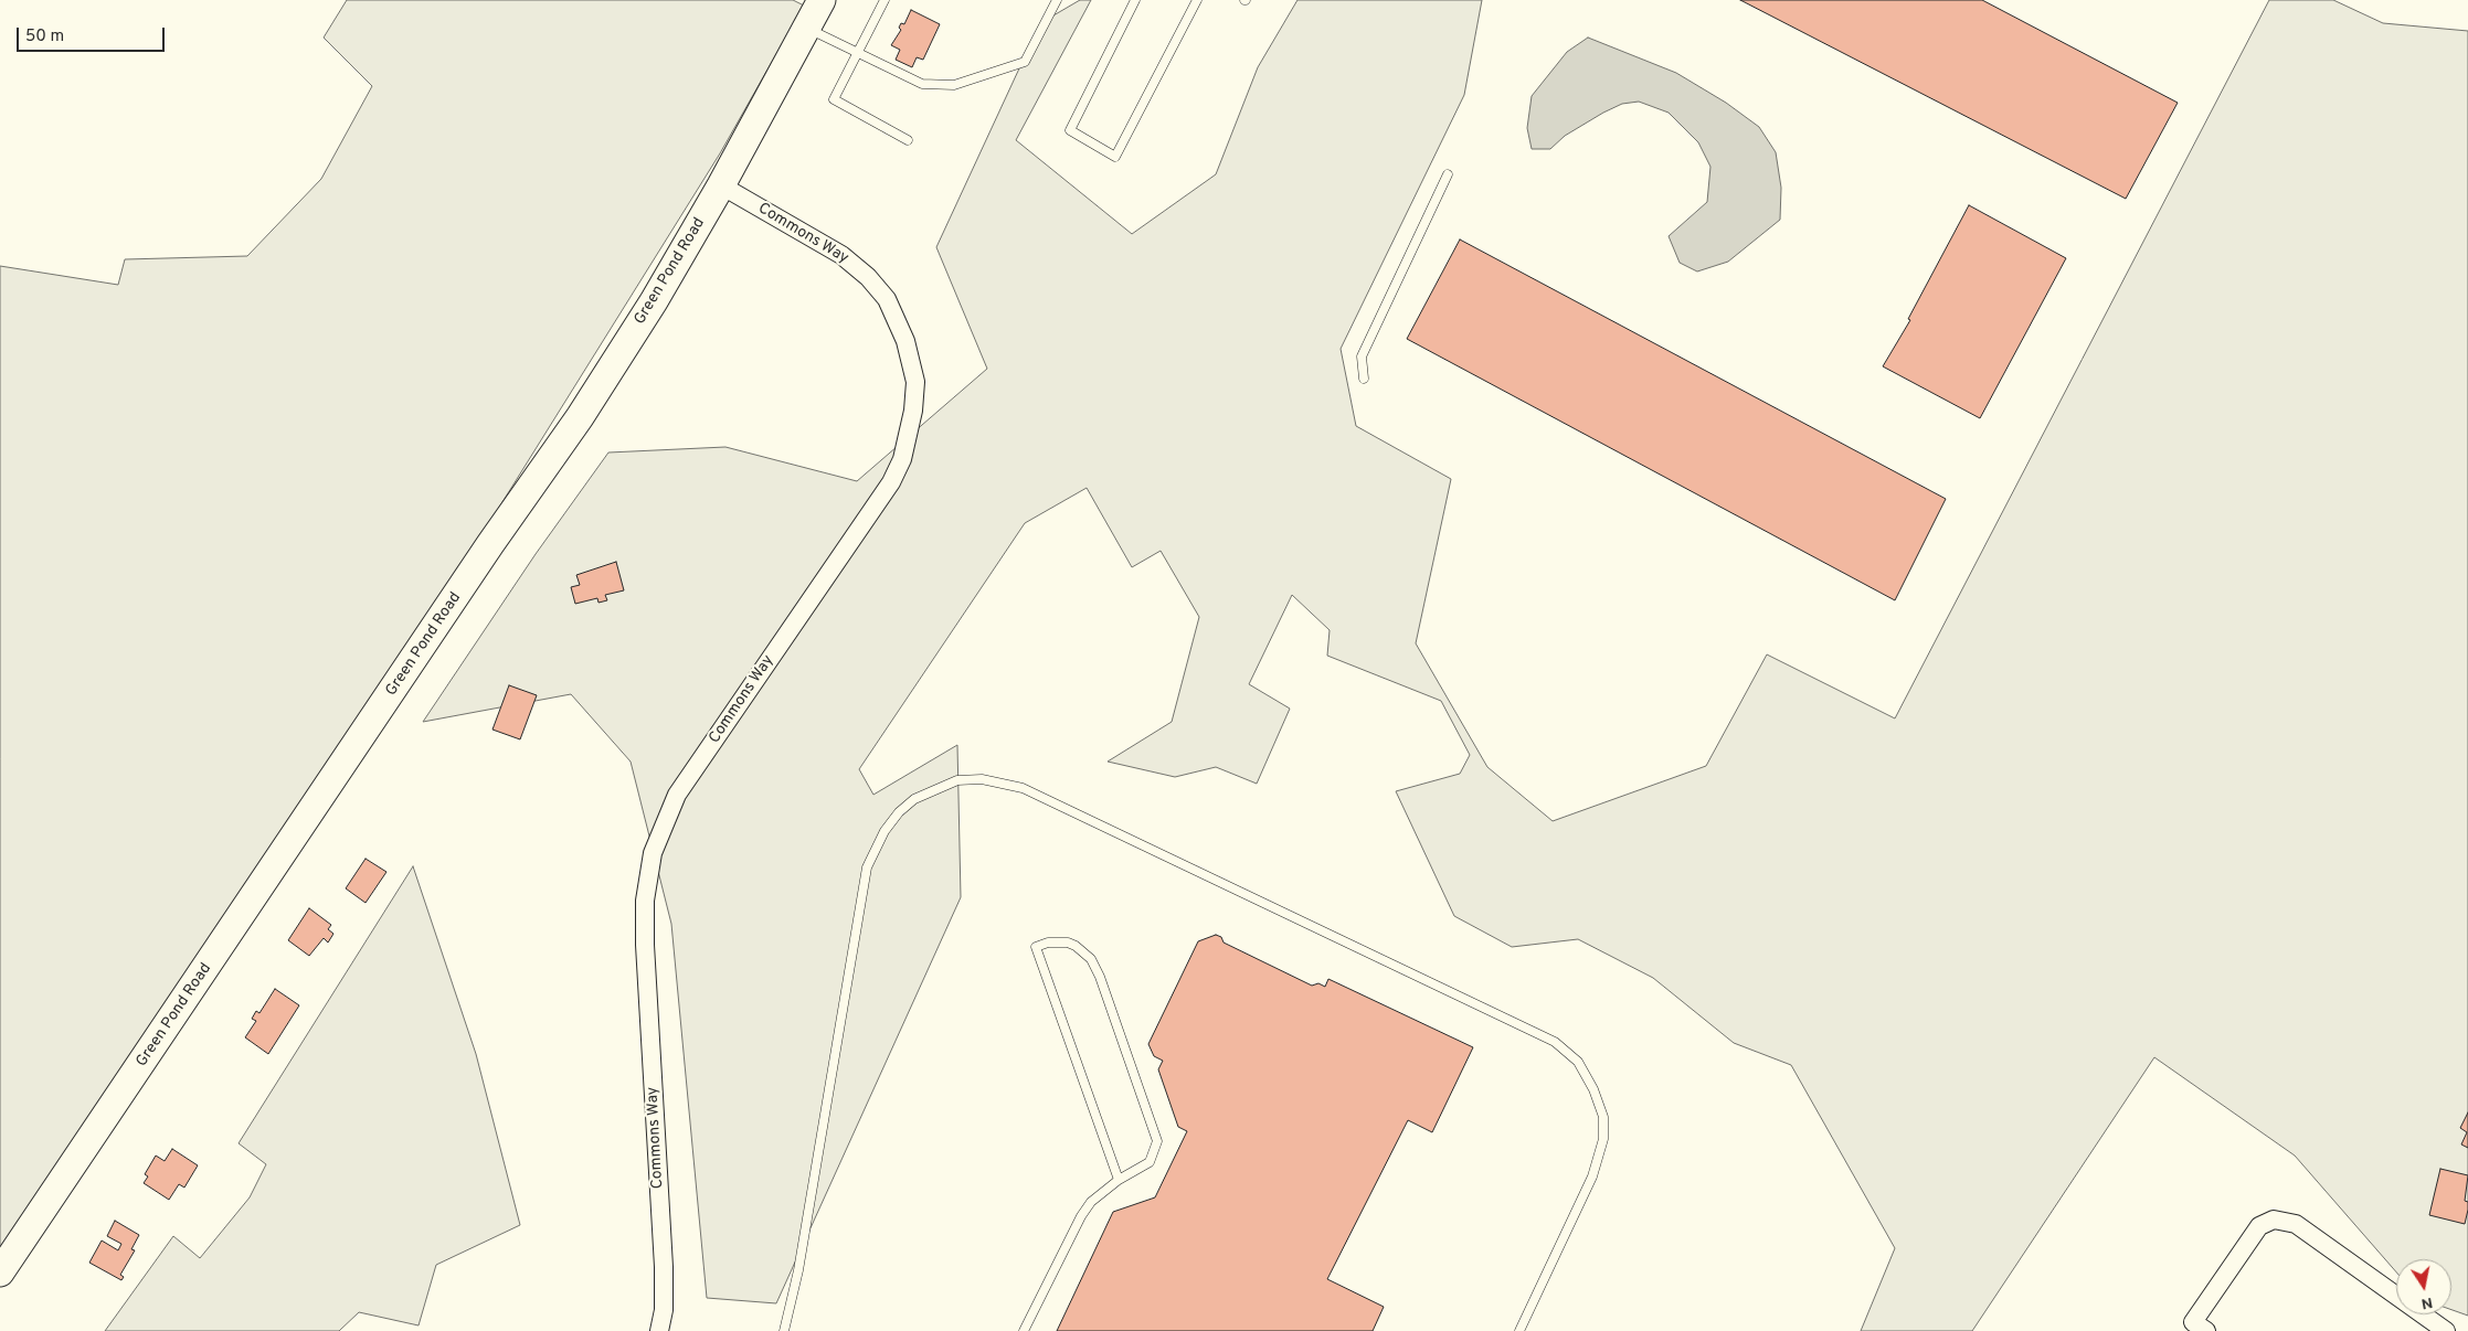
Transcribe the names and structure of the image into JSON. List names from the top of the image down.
{
  "streets": {
    "main road": ["Green Pond Road"],
    "street": ["Commons Way"]
  },
  "crossings": [
    ["Commons Way", "Green Pond Road"]
  ],
  "scale_bar": "50 m",
  "north": "bottom"
}
